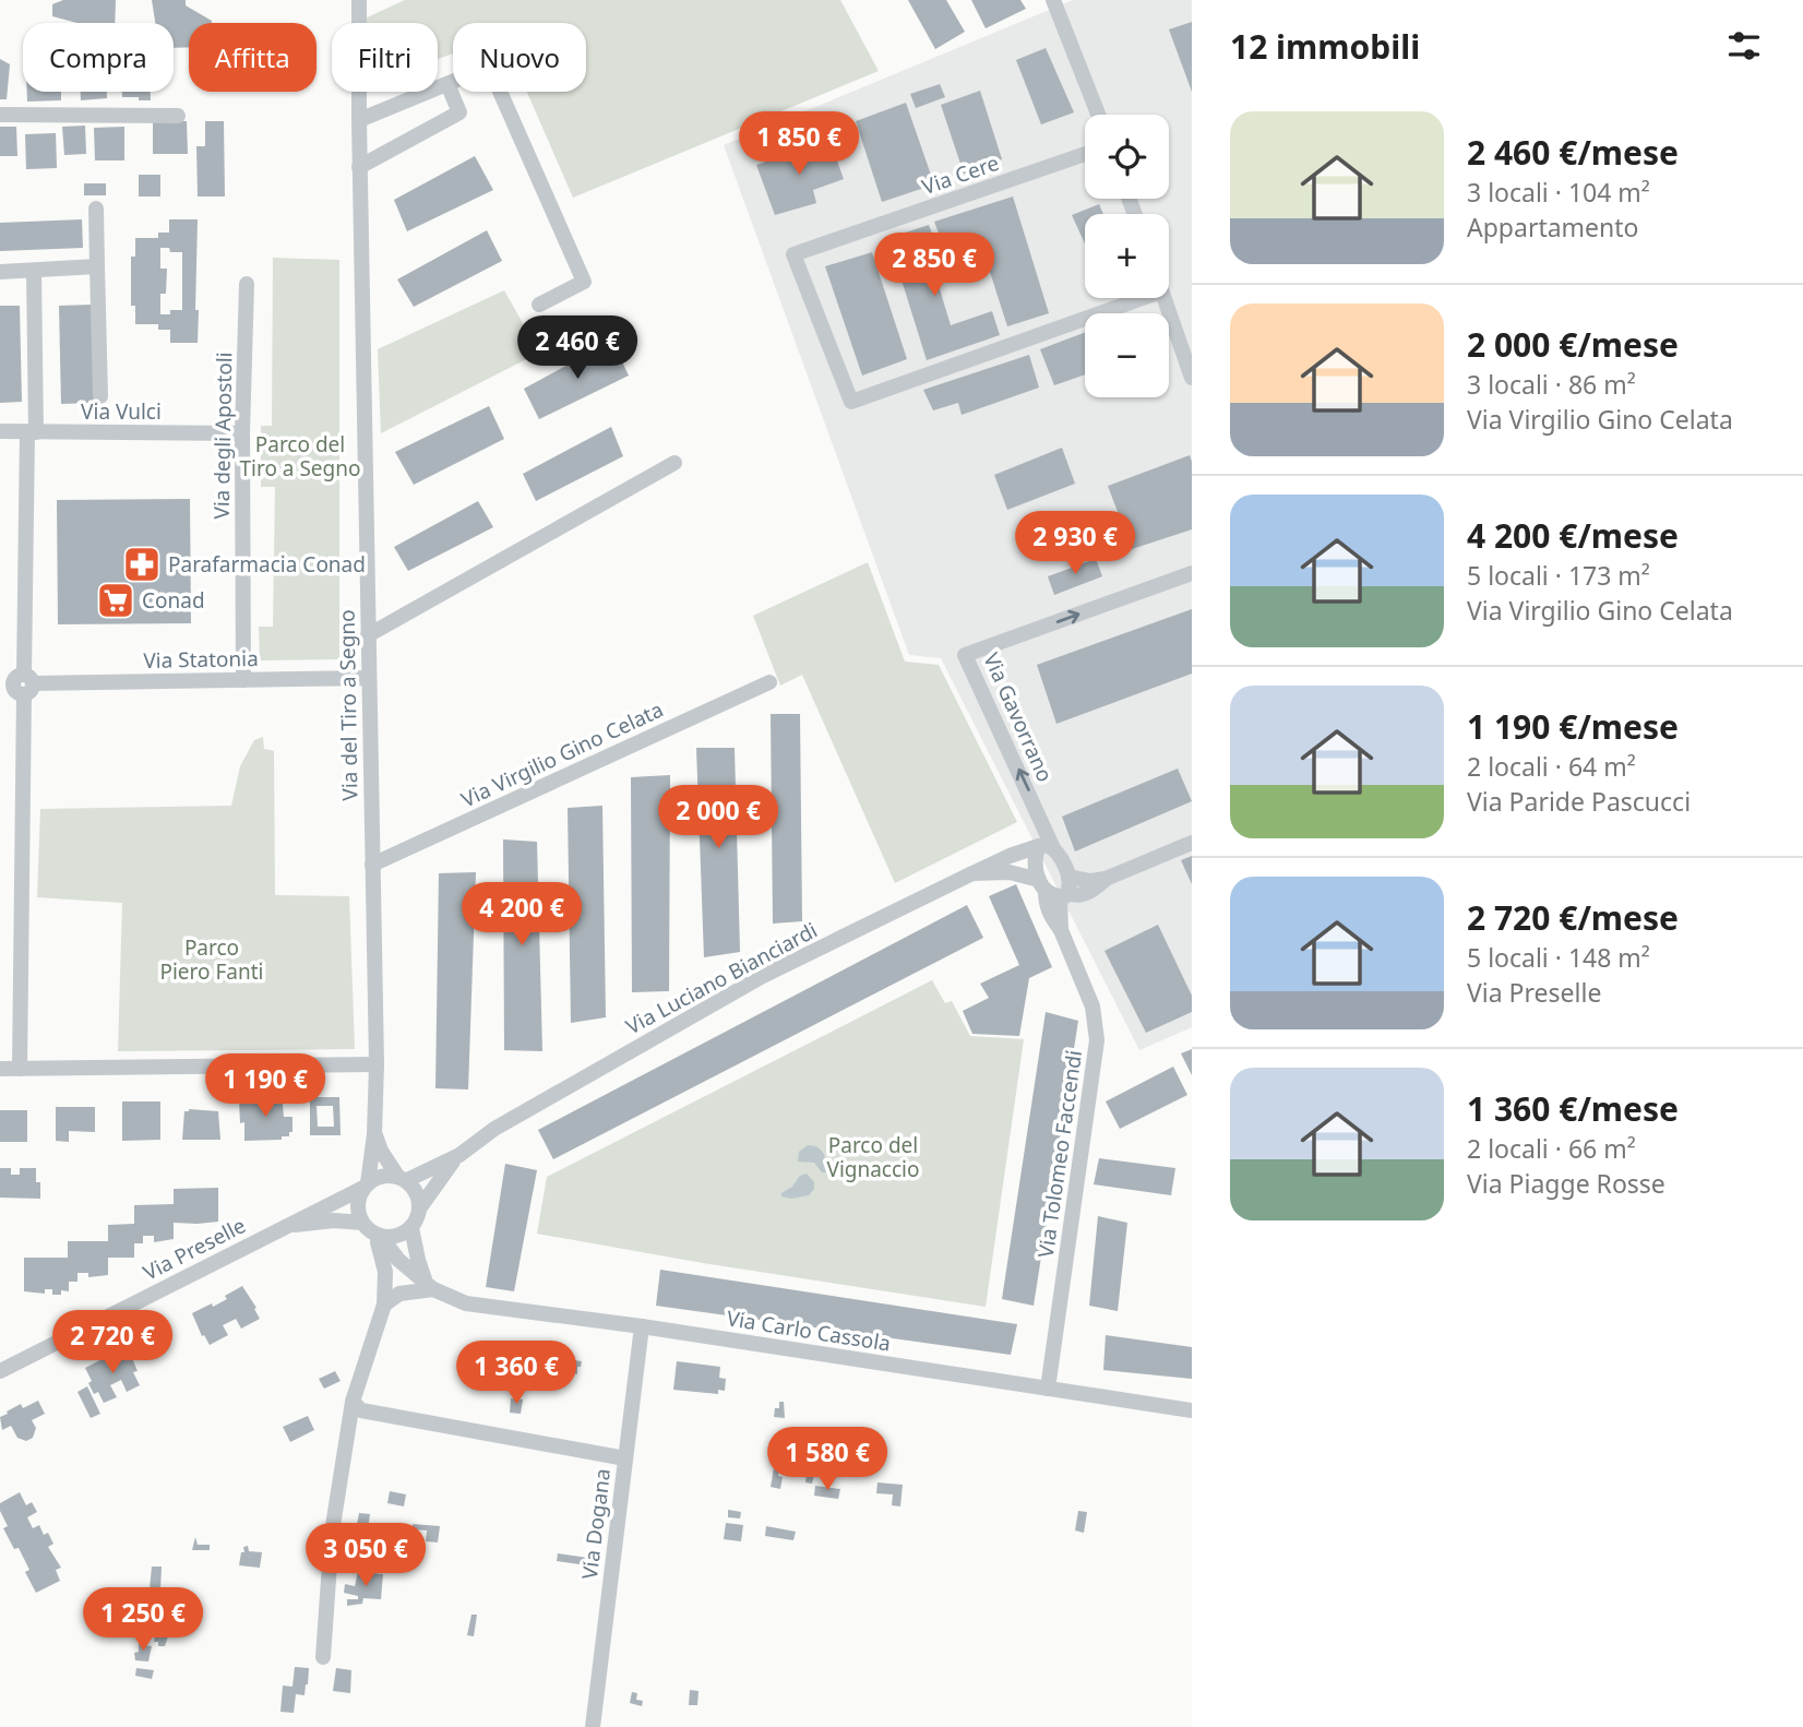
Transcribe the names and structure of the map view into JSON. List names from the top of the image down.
{
  "streets": {
    "street": [
      "Via Cere",
      "Via Vulci",
      "Via degli Apostoli",
      "Via Statonia",
      "Via del Tiro a Segno",
      "Via Gavorrano",
      "Via Virgilio Gino Celata",
      "Via Luciano Bianciardi",
      "Via Tolomeo Faccendi",
      "Via Preselle",
      "Via Carlo Cassola",
      "Via Dogana"
    ]
  },
  "crossings": [
    ["Via Vulci", "Via degli Apostoli"],
    ["Via degli Apostoli", "Via Statonia"],
    ["Via Statonia", "Via del Tiro a Segno"],
    ["Via del Tiro a Segno", "Via Virgilio Gino Celata"],
    ["Via del Tiro a Segno", "Via Preselle"],
    ["Via del Tiro a Segno", "Via Carlo Cassola"],
    ["Via Gavorrano", "Via Luciano Bianciardi"],
    ["Via Luciano Bianciardi", "Via Tolomeo Faccendi"],
    ["Via Tolomeo Faccendi", "Via Carlo Cassola"],
    ["Via Preselle", "Via Carlo Cassola"],
    ["Via Carlo Cassola", "Via Dogana"]
  ],
  "parks": ["Parco del Tiro a Segno", "Parco Piero Fanti", "Parco del Vignaccio"],
  "places": {
    "pharmacy": ["Parafarmacia Conad"],
    "supermarket": ["Conad"]
  },
  "page": {
    "heading": "12 immobili",
    "chip": [
      "Compra",
      "Affitta",
      "Filtri",
      "Nuovo"
    ],
    "list": [
      {
        "name": "2 460 €/mese",
        "note": "3 locali · 104 m² · Appartamento"
      },
      {
        "name": "2 000 €/mese",
        "note": "3 locali · 86 m² · Via Virgilio Gino Celata"
      },
      {
        "name": "4 200 €/mese",
        "note": "5 locali · 173 m² · Via Virgilio Gino Celata"
      },
      {
        "name": "1 190 €/mese",
        "note": "2 locali · 64 m² · Via Paride Pascucci"
      },
      {
        "name": "2 720 €/mese",
        "note": "5 locali · 148 m² · Via Preselle"
      },
      {
        "name": "1 360 €/mese",
        "note": "2 locali · 66 m² · Via Piagge Rosse"
      }
    ],
    "price": [
      "1 850 €",
      "2 850 €",
      "2 460 €",
      "2 930 €",
      "2 000 €",
      "4 200 €",
      "1 190 €",
      "2 720 €",
      "1 360 €",
      "1 580 €",
      "3 050 €",
      "1 250 €"
    ],
    "map_buttons": ["+", "−"]
  }
}
